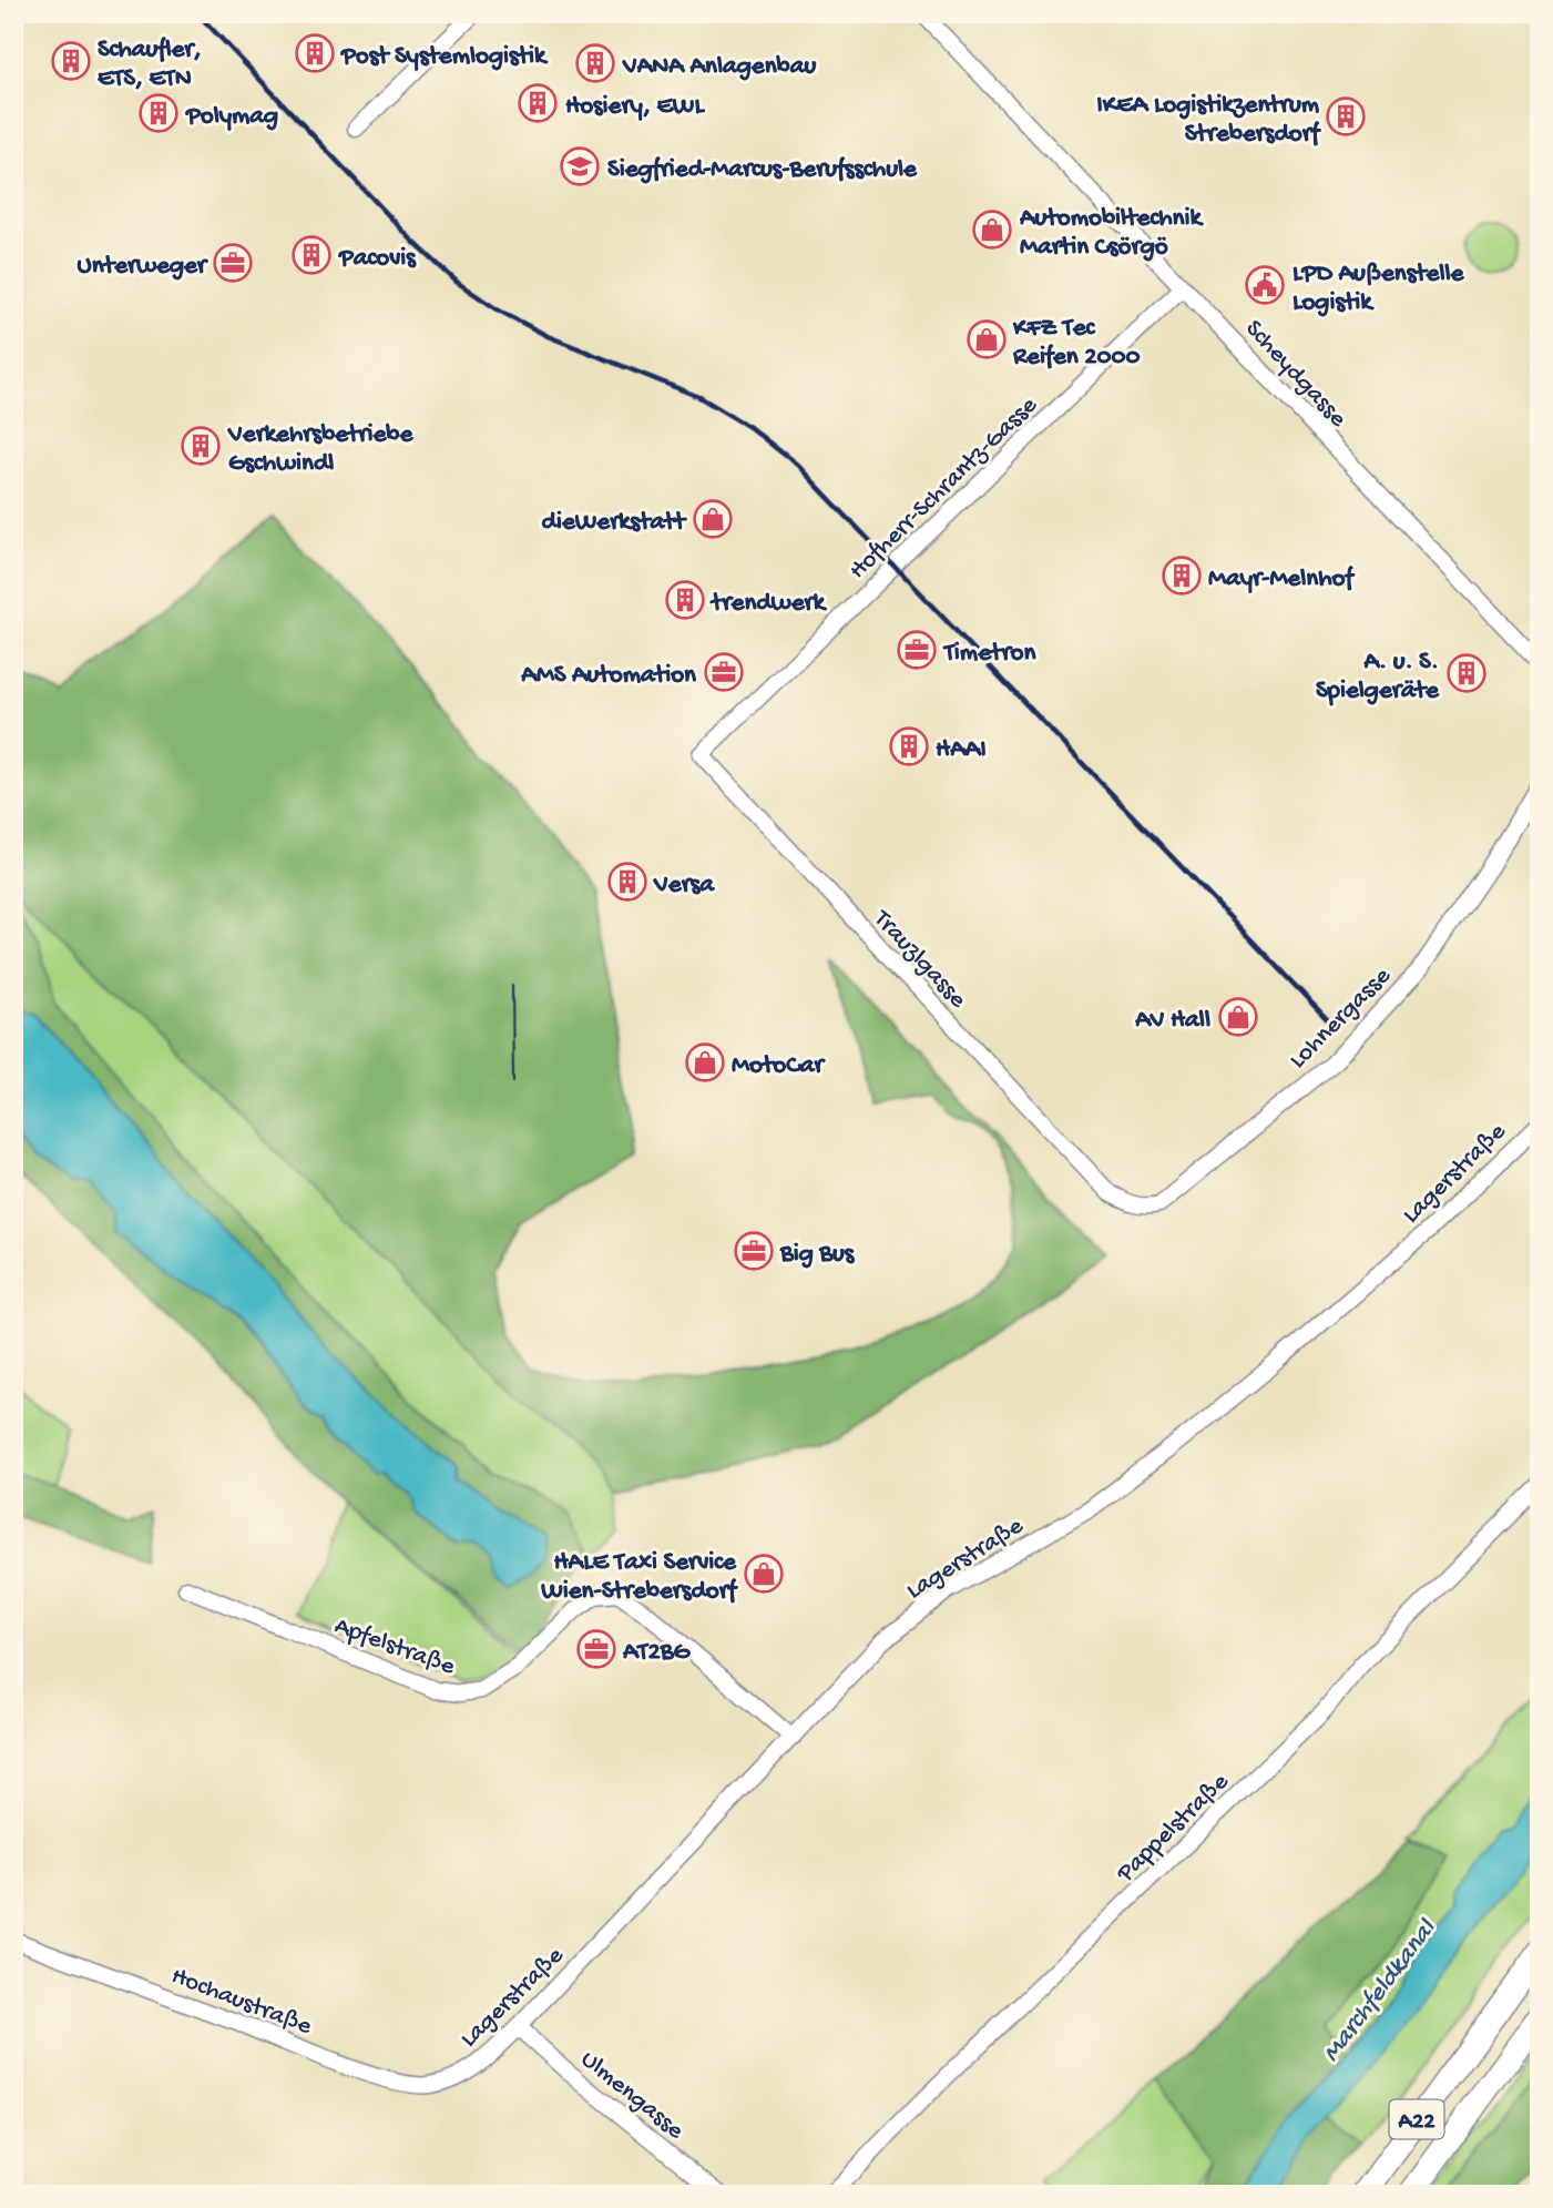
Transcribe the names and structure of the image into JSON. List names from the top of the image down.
{
  "streets": {
    "highway": ["A22"],
    "street": [
      "Scheydgasse",
      "Hofherr-Schrantz-Gasse",
      "Trauzlgasse",
      "Lohnergasse",
      "Lagerstraße",
      "Apfelstraße",
      "Pappelstraße",
      "Hochaustraße",
      "Ulmengasse"
    ]
  },
  "crossings": [
    ["Scheydgasse", "Hofherr-Schrantz-Gasse"],
    ["Hofherr-Schrantz-Gasse", "Trauzlgasse"],
    ["Trauzlgasse", "Lohnergasse"],
    ["Lagerstraße", "Apfelstraße"],
    ["Lagerstraße", "Hochaustraße"],
    ["Lagerstraße", "Ulmengasse"]
  ],
  "water": ["Marchfeldkanal"],
  "places": {
    "building": [
      "Post Systemlogistik",
      "Schaufler, ETS, ETN",
      "VANA Anlagenbau",
      "Hosiery, EWL",
      "Polymag",
      "IKEA Logistikzentrum Strebersdorf",
      "Pacovis",
      "Verkehrsbetriebe Gschwindl",
      "Mayr-Melnhof",
      "trendwerk",
      "A. u. S. Spielgeräte",
      "HAAI",
      "Versa"
    ],
    "school or university": ["Siegfried-Marcus-Berufsschule"],
    "shop": [
      "Automobiltechnik Martin Csörgö",
      "KFZ Tec Reifen 2000",
      "dieWerkstatt",
      "AV Hall",
      "MotoCar",
      "HALE Taxi Service Wien-Strebersdorf"
    ],
    "office": [
      "Unterweger",
      "Timetron",
      "AMS Automation",
      "Big Bus",
      "AT2BG"
    ],
    "public building": ["LPD Außenstelle Logistik"]
  }
}
